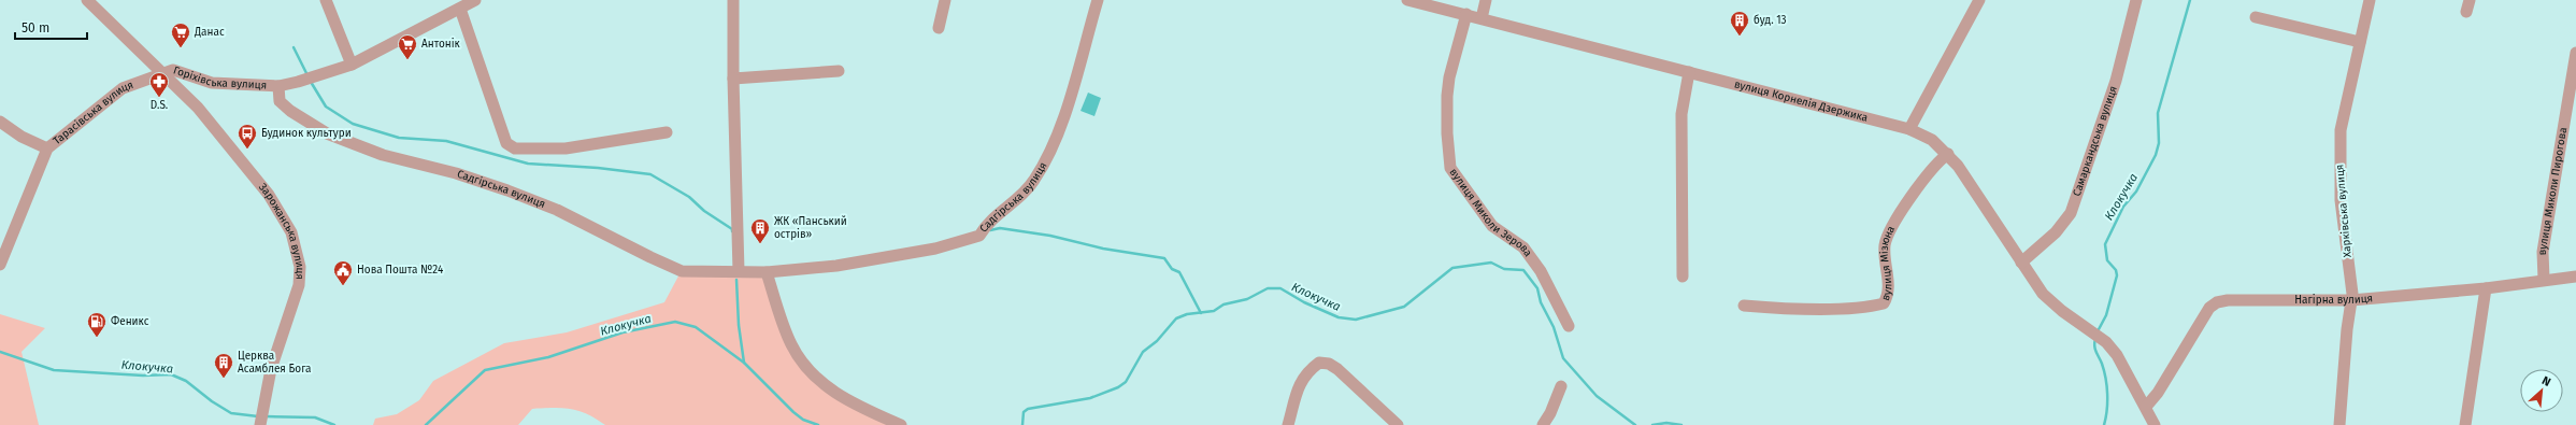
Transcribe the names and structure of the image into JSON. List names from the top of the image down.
{
  "streets": {
    "street": [
      "Горіхівська вулиця",
      "вулиця Корнелія Дзержика",
      "Тарасівська вулиця",
      "Самаркандська вулиця",
      "Садгірська вулиця",
      "вулиця Миколи Пирогова",
      "Харківська вулиця",
      "вулиця Миколи Зерова",
      "Зарожанська вулиця",
      "вулиця Мізюна",
      "Нагірна вулиця"
    ]
  },
  "crossings": [
    ["Горіхівська вулиця", "Тарасівська вулиця"],
    ["Горіхівська вулиця", "Садгірська вулиця"],
    ["Горіхівська вулиця", "Зарожанська вулиця"],
    ["вулиця Корнелія Дзержика", "Самаркандська вулиця"],
    ["вулиця Корнелія Дзержика", "вулиця Миколи Зерова"],
    ["вулиця Корнелія Дзержика", "вулиця Мізюна"],
    ["вулиця Корнелія Дзержика", "Нагірна вулиця"],
    ["вулиця Миколи Пирогова", "Нагірна вулиця"],
    ["Харківська вулиця", "Нагірна вулиця"]
  ],
  "water": ["Клокучка"],
  "places": {
    "building": ["буд. 13", "ЖК «Панський острів»", "Церква Асамблея Бога"],
    "supermarket": ["Данас", "Антонік"],
    "pharmacy": ["D.S."],
    "bus stop": ["Будинок культури"],
    "public building": ["Нова Пошта №24"],
    "fuel station": ["Феникс"]
  },
  "scale_bar": "50 m",
  "north": "top right"
}
